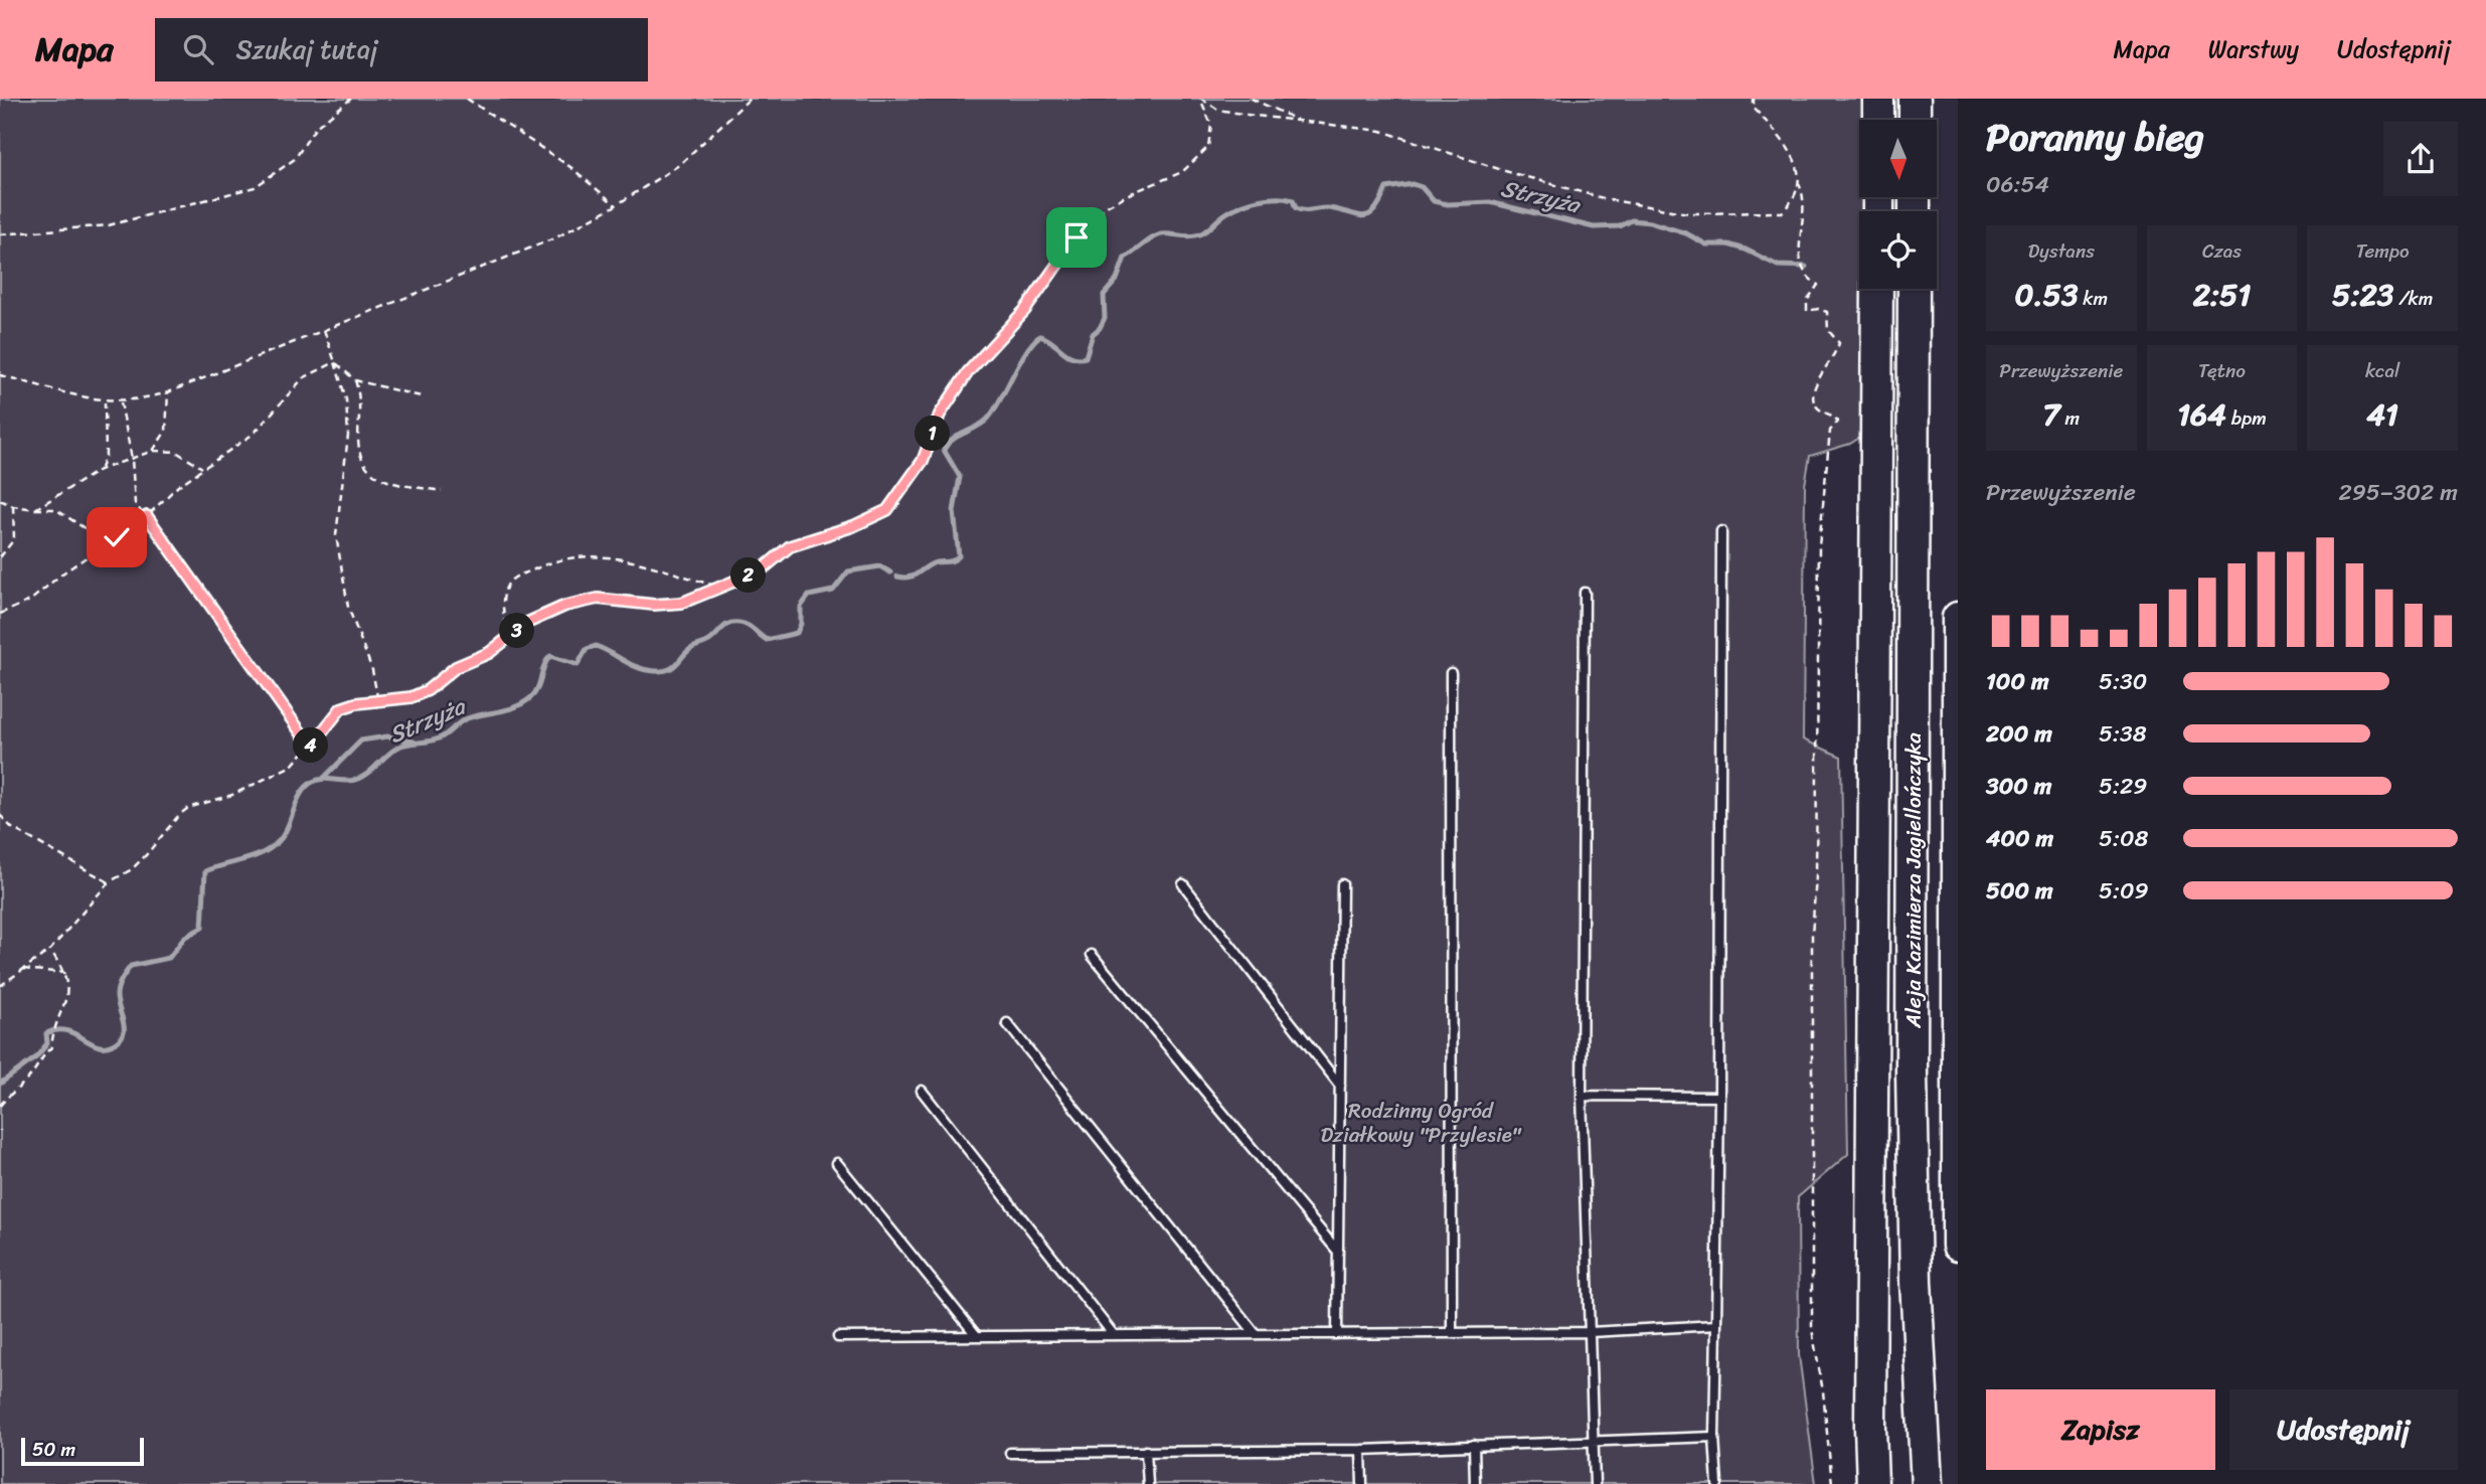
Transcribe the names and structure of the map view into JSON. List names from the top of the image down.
{
  "streets": {
    "highway": ["Aleja Kazimierza Jagiellończyka"]
  },
  "water": ["Strzyża"],
  "parks": ["Rodzinny Ogród Działkowy \"Przylesie\""],
  "scale_bar": "50 m",
  "north": "bottom",
  "page": {
    "header": "Mapa",
    "search": "Szukaj tutaj",
    "nav": ["Mapa", "Warstwy", "Udostępnij"],
    "heading": ["Poranny bieg", "06:54"],
    "stats": [
      ["Dystans", "0.53 km"],
      ["Czas", "2:51"],
      ["Tempo", "5:23 /km"],
      ["Przewyższenie", "7 m"],
      ["Tętno", "164 bpm"],
      ["kcal", "41"]
    ],
    "pins": [
      "1",
      "2",
      "3",
      "4"
    ],
    "chart": ["Przewyższenie", "295–302 m"],
    "list": [
      {
        "name": "100 m",
        "note": "5:30"
      },
      {
        "name": "200 m",
        "note": "5:38"
      },
      {
        "name": "300 m",
        "note": "5:29"
      },
      {
        "name": "400 m",
        "note": "5:08"
      },
      {
        "name": "500 m",
        "note": "5:09"
      }
    ],
    "buttons": ["Zapisz", "Udostępnij"],
    "scale": "50 m"
  }
}
